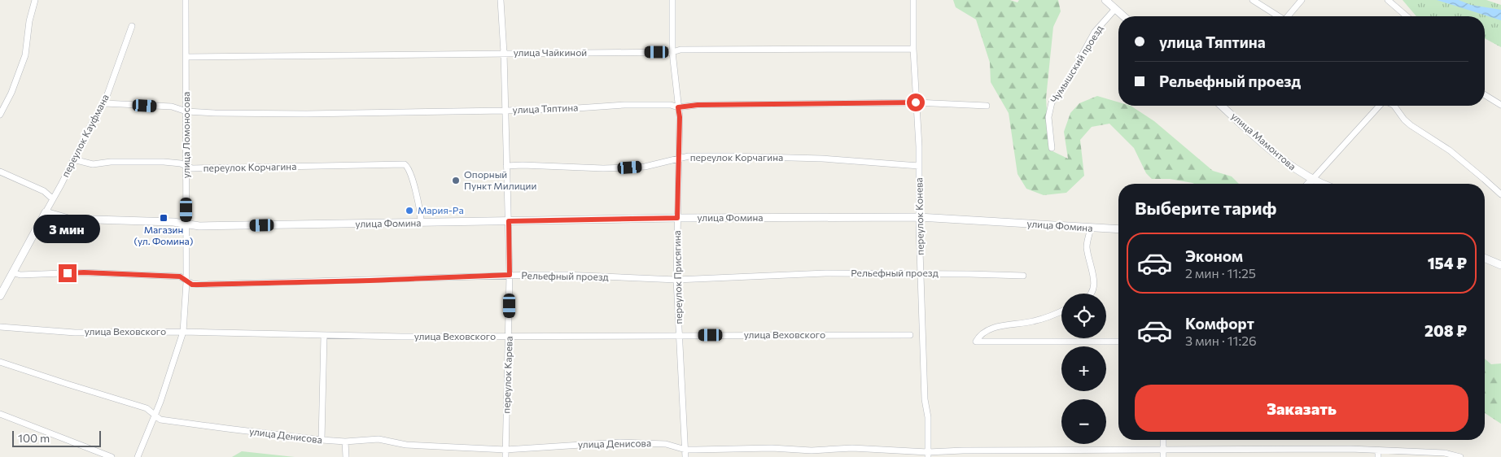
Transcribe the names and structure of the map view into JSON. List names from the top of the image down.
{
  "streets": {
    "street": [
      "улица Чайкиной",
      "Чумышский проезд",
      "улица Тяптина",
      "улица Ломоносова",
      "переулок Кауфмана",
      "улица Мамонтова",
      "переулок Корчагина",
      "переулок Конева",
      "улица Фомина",
      "Рельефный проезд",
      "переулок Присягина",
      "улица Веховского",
      "переулок Карева",
      "улица Денисова"
    ]
  },
  "crossings": [
    ["улица Чайкиной", "улица Ломоносова"],
    ["улица Чайкиной", "переулок Конева"],
    ["улица Чайкиной", "переулок Присягина"],
    ["улица Чайкиной", "переулок Карева"],
    ["улица Тяптина", "улица Ломоносова"],
    ["улица Тяптина", "переулок Кауфмана"],
    ["улица Тяптина", "переулок Конева"],
    ["улица Тяптина", "переулок Присягина"],
    ["улица Тяптина", "переулок Карева"],
    ["улица Ломоносова", "переулок Корчагина"],
    ["улица Ломоносова", "улица Фомина"],
    ["улица Ломоносова", "Рельефный проезд"],
    ["улица Ломоносова", "улица Веховского"],
    ["улица Ломоносова", "улица Денисова"],
    ["переулок Кауфмана", "переулок Корчагина"],
    ["переулок Кауфмана", "улица Фомина"],
    ["переулок Кауфмана", "Рельефный проезд"],
    ["переулок Корчагина", "переулок Конева"],
    ["переулок Корчагина", "улица Фомина"],
    ["переулок Корчагина", "переулок Присягина"],
    ["переулок Корчагина", "переулок Карева"],
    ["переулок Конева", "улица Фомина"],
    ["переулок Конева", "Рельефный проезд"],
    ["переулок Конева", "улица Денисова"],
    ["улица Фомина", "переулок Присягина"],
    ["улица Фомина", "переулок Карева"],
    ["Рельефный проезд", "переулок Присягина"],
    ["Рельефный проезд", "переулок Карева"],
    ["переулок Присягина", "улица Веховского"],
    ["переулок Присягина", "улица Денисова"],
    ["улица Веховского", "переулок Карева"],
    ["переулок Карева", "улица Денисова"]
  ],
  "places": {
    "other": ["Опорный Пункт Милиции", "Мария-Ра"],
    "transit": ["Магазин (ул. Фомина)"]
  },
  "scale_bar": "100 m",
  "page": {
    "banner": ["улица Тяптина", "Рельефный проезд"],
    "heading": "Выберите тариф",
    "bubble": "3 мин",
    "list": [
      {
        "name": "Эконом",
        "note": "2 мин · 11:25",
        "value": "154 ₽"
      },
      {
        "name": "Комфорт",
        "note": "3 мин · 11:26",
        "value": "208 ₽"
      }
    ],
    "map_buttons": ["+", "−"],
    "buttons": "Заказать",
    "scale": "100 m"
  }
}
